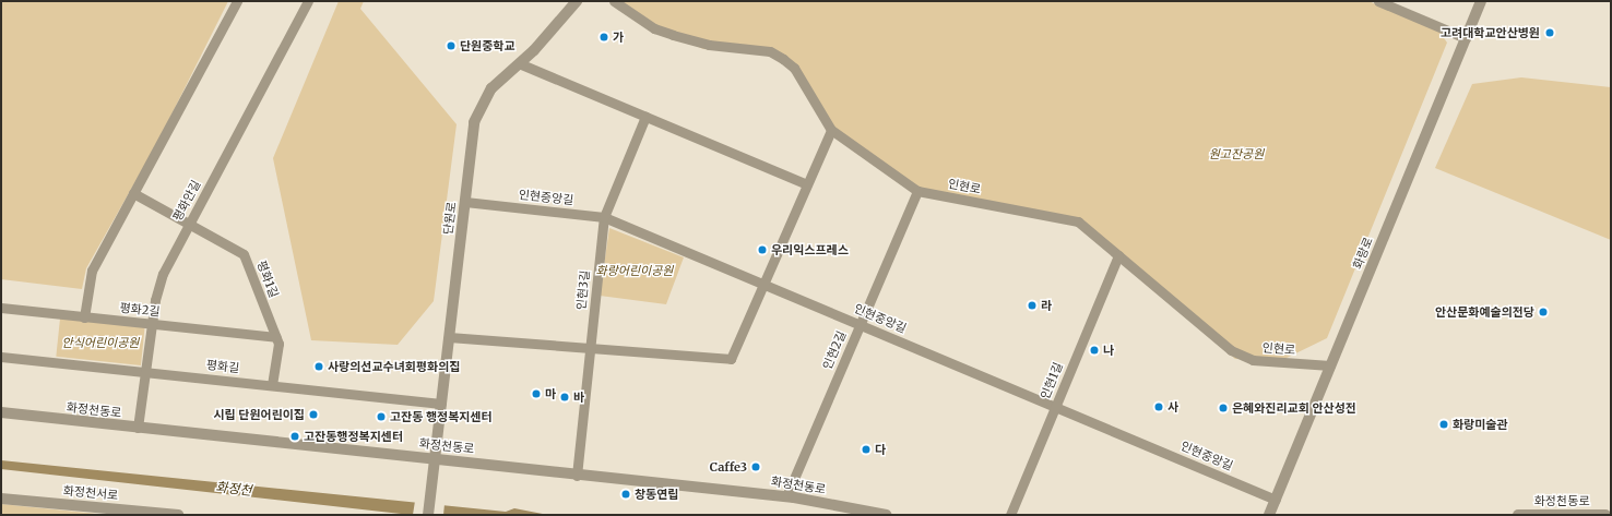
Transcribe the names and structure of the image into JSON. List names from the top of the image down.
{
  "streets": {
    "street": [
      "인현로",
      "인현중앙길",
      "평화안길",
      "단원로",
      "화랑로",
      "평화1길",
      "인현3길",
      "평화2길",
      "인현2길",
      "평화길",
      "인현1길",
      "화정천동로",
      "화정천서로"
    ]
  },
  "crossings": [
    ["인현로", "화랑로"],
    ["인현로", "인현2길"],
    ["인현로", "인현1길"],
    ["인현중앙길", "단원로"],
    ["인현중앙길", "화랑로"],
    ["인현중앙길", "인현3길"],
    ["인현중앙길", "인현2길"],
    ["인현중앙길", "인현1길"],
    ["평화안길", "평화1길"],
    ["평화안길", "평화2길"],
    ["평화안길", "평화길"],
    ["평화안길", "화정천동로"],
    ["단원로", "평화길"],
    ["단원로", "화정천동로"],
    ["평화1길", "평화2길"],
    ["평화1길", "평화길"],
    ["인현3길", "화정천동로"],
    ["인현2길", "화정천동로"]
  ],
  "water": ["화정천"],
  "parks": ["원고잔공원", "화랑어린이공원", "안식어린이공원"],
  "places": [
    "고려대학교안산병원",
    "가",
    "단원중학교",
    "우리익스프레스",
    "라",
    "안산문화예술의전당",
    "나",
    "사랑의선교수녀회평화의집",
    "마",
    "바",
    "사",
    "은혜와진리교회 안산성전",
    "시립 단원어린이집",
    "고잔동 행정복지센터",
    "화랑미술관",
    "고잔동행정복지센터",
    "다",
    "Caffe3",
    "창동연립"
  ]
}
